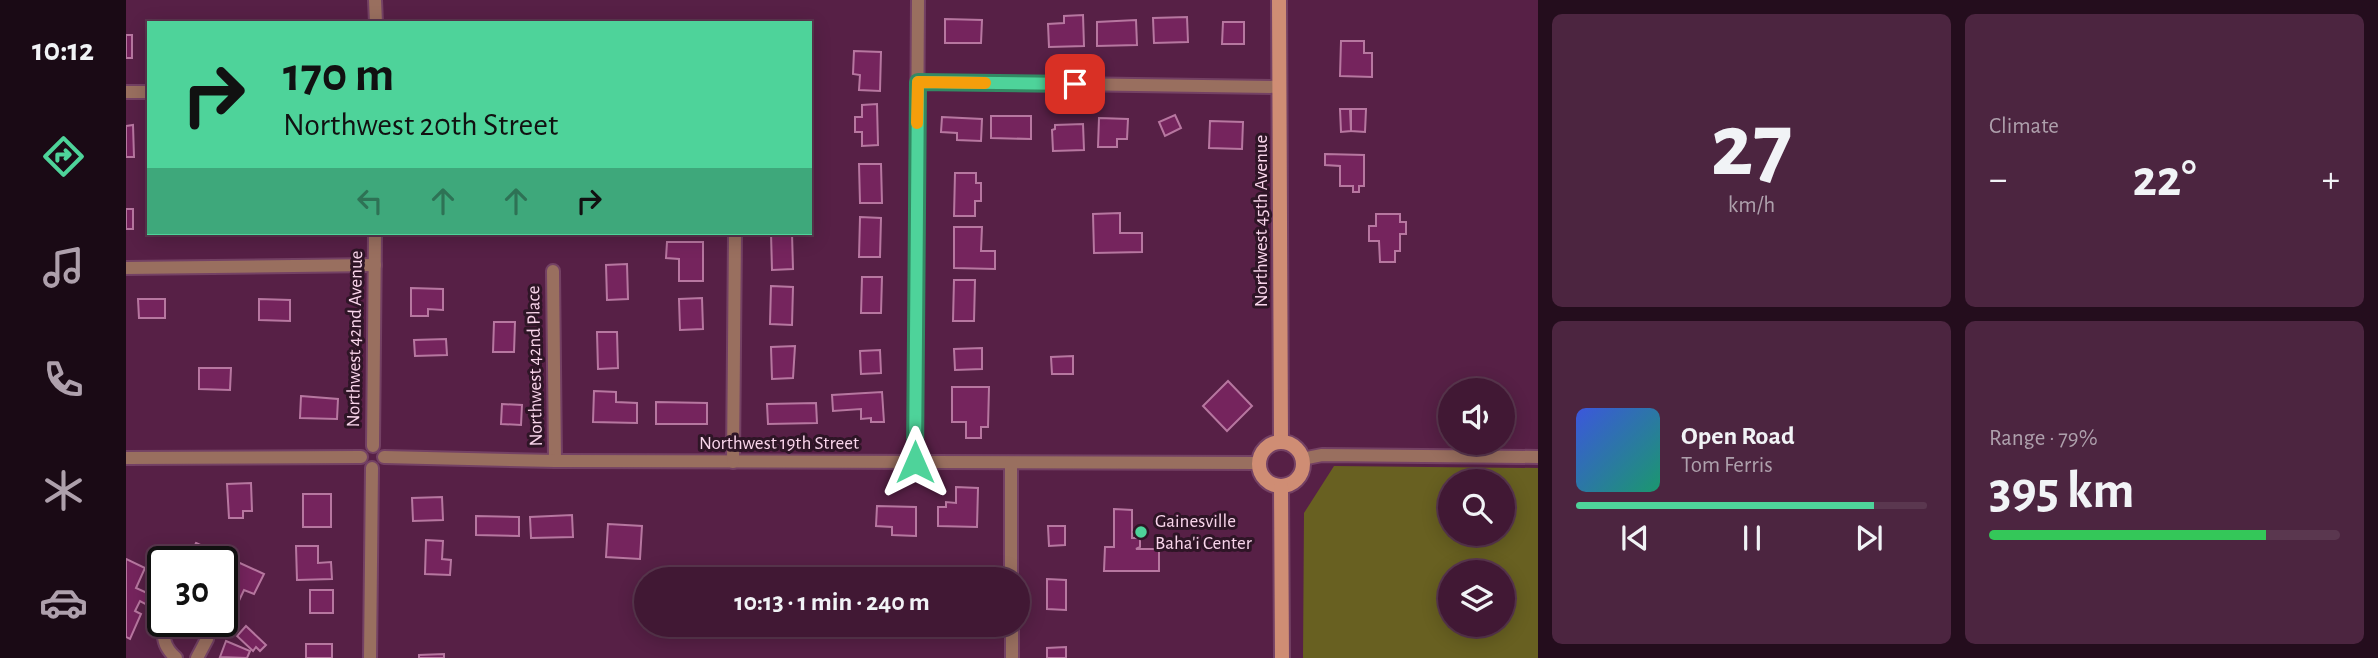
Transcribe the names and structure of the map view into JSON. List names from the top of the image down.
{
  "streets": {
    "street": [
      "Northwest 45th Avenue",
      "Northwest 42nd Avenue",
      "Northwest 42nd Place",
      "Northwest 19th Street"
    ]
  },
  "crossings": [
    ["Northwest 45th Avenue", "Northwest 19th Street"],
    ["Northwest 42nd Avenue", "Northwest 19th Street"],
    ["Northwest 42nd Place", "Northwest 19th Street"]
  ],
  "places": ["Gainesville Baha'i Center"],
  "page": {
    "tabs": "10:12",
    "tile": [
      ["27", "km/h"],
      "Climate",
      ["Range · 79%", "395 km"]
    ],
    "turn": ["170 m", "Northwest 20th Street"],
    "heat": ["−", "22°", "+"],
    "song": ["Open Road", "Tom Ferris"],
    "limit": "30",
    "trip": "10:13 · 1 min · 240 m"
  }
}
